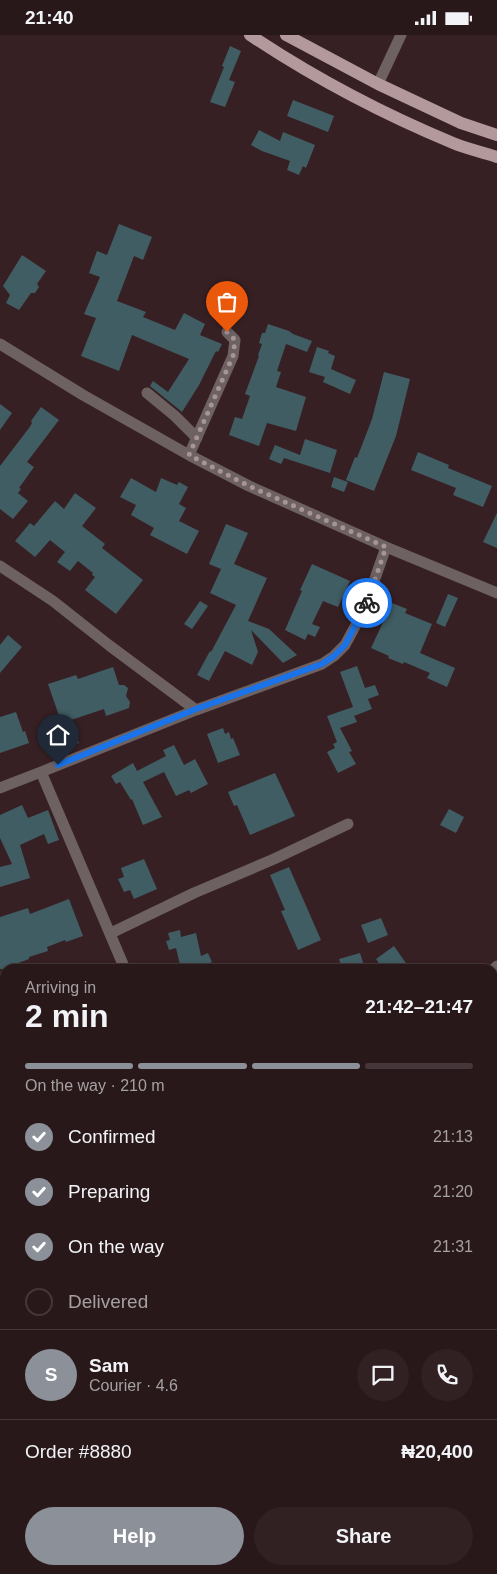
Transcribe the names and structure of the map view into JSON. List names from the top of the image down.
{
  "page": {
    "status": "21:40",
    "heading": ["2 min", "Arriving in", "21:42–21:47"],
    "panel": [
      "Sam",
      "Courier · 4.6",
      "Order #8880",
      "₦20,400"
    ],
    "bar": "On the way · 210 m",
    "list": [
      ["Confirmed", "21:13"],
      ["Preparing", "21:20"],
      ["On the way", "21:31"],
      "Delivered"
    ],
    "round": "S",
    "buttons": ["Help", "Share"]
  }
}
